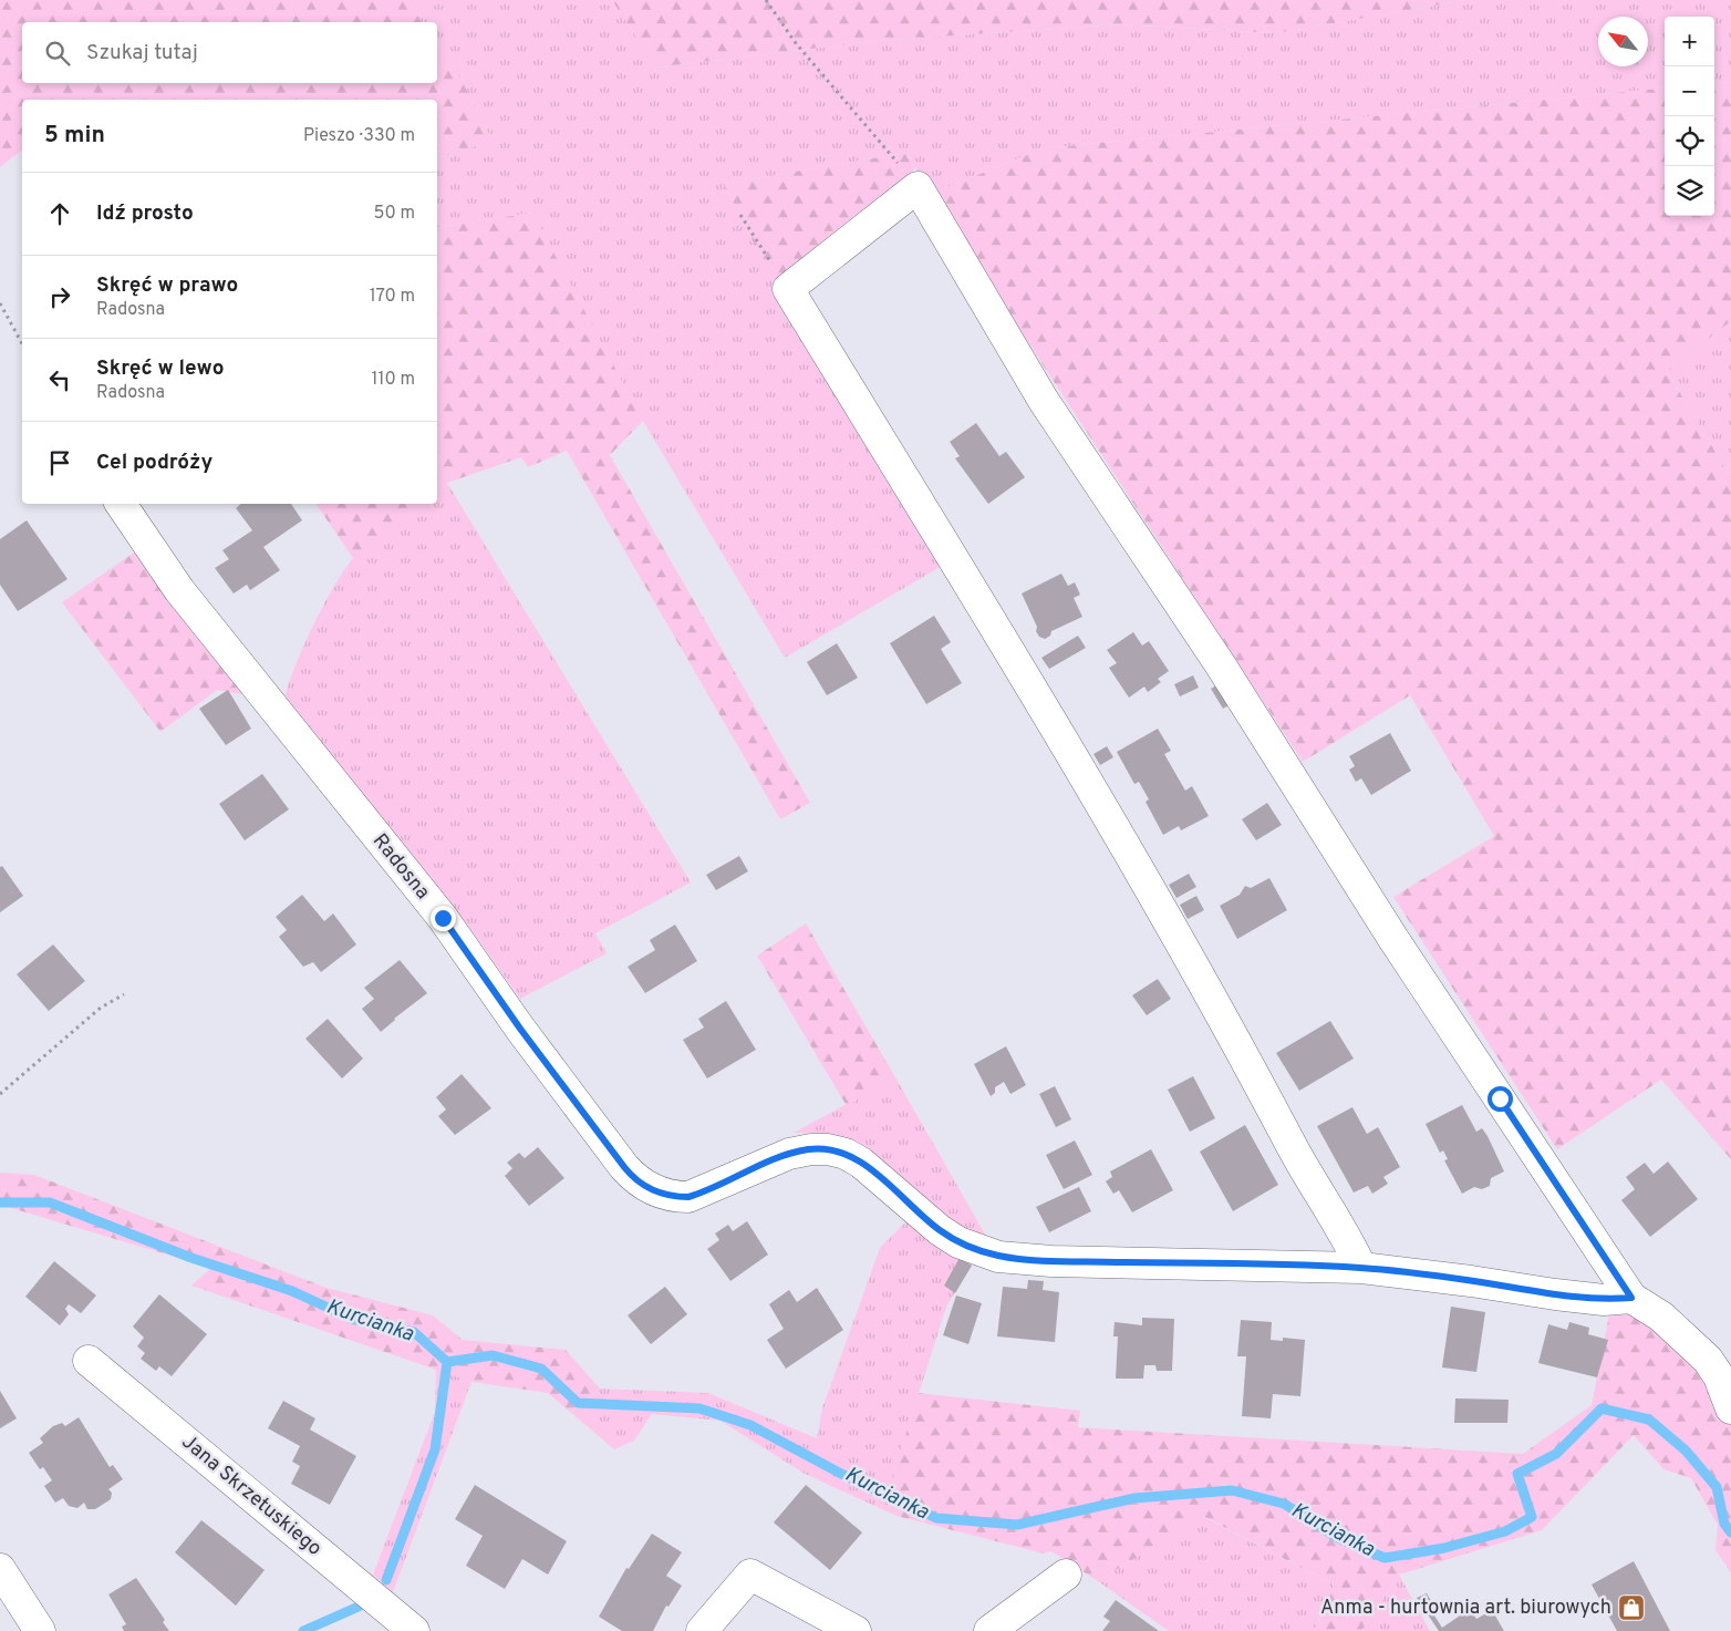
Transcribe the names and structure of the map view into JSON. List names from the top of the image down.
{
  "streets": {
    "street": ["Radosna", "Jana Skrzetuskiego"]
  },
  "water": ["Kurcianka"],
  "places": {
    "shop": ["Anma - hurtownia art. biurowych"]
  },
  "north": "top left",
  "page": {
    "map_buttons": ["+", "−"],
    "search": "Szukaj tutaj",
    "heading": ["5 min", "Pieszo · 330 m"],
    "list": [
      ["Idź prosto", "50 m"],
      ["Skręć w prawo", "Radosna", "170 m"],
      ["Skręć w lewo", "Radosna", "110 m"],
      "Cel podróży"
    ]
  }
}
